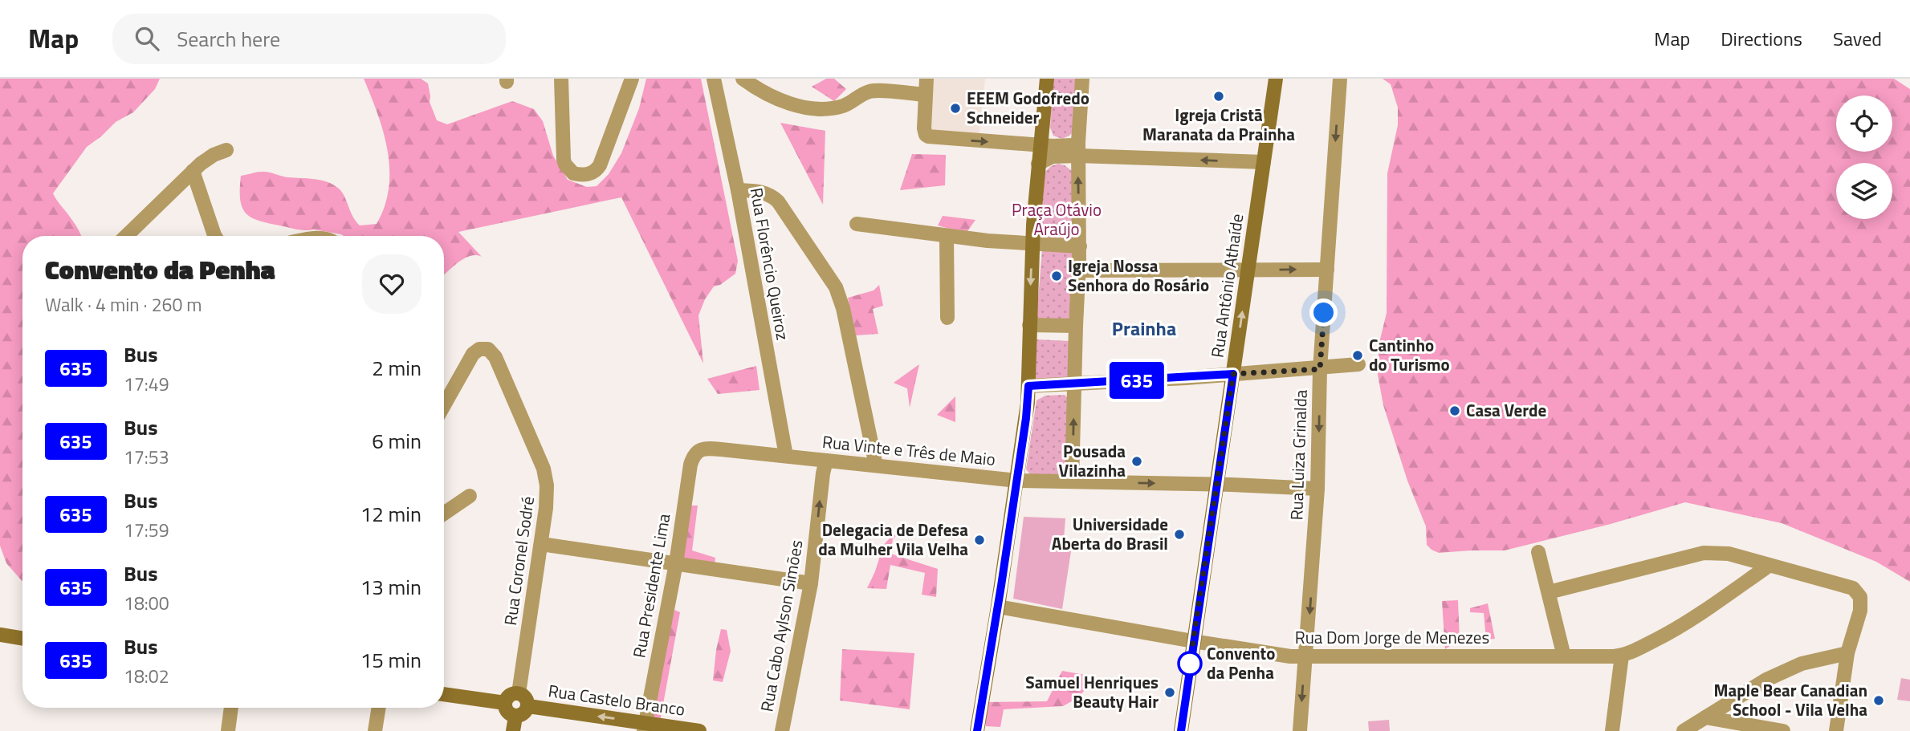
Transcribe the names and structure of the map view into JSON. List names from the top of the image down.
{
  "streets": {
    "main road": ["Rua Antônio Athaíde", "Rua Castelo Branco"],
    "street": [
      "Rua Florêncio Queiroz",
      "Rua Vinte e Três de Maio",
      "Rua Luiza Grinalda",
      "Rua Coronel Sodré",
      "Rua Presidente Lima",
      "Rua Cabo Aylson Simões",
      "Rua Dom Jorge de Menezes"
    ]
  },
  "crossings": [
    ["Rua Florêncio Queiroz", "Rua Vinte e Três de Maio"],
    ["Rua Antônio Athaíde", "Rua Vinte e Três de Maio"],
    ["Rua Antônio Athaíde", "Rua Dom Jorge de Menezes"],
    ["Rua Vinte e Três de Maio", "Rua Luiza Grinalda"],
    ["Rua Vinte e Três de Maio", "Rua Presidente Lima"],
    ["Rua Vinte e Três de Maio", "Rua Cabo Aylson Simões"],
    ["Rua Luiza Grinalda", "Rua Dom Jorge de Menezes"],
    ["Rua Coronel Sodré", "Rua Castelo Branco"],
    ["Rua Presidente Lima", "Rua Castelo Branco"]
  ],
  "one_way": ["Rua Luiza Grinalda", "Rua Cabo Aylson Simões", "Rua Castelo Branco"],
  "districts": ["Prainha"],
  "parks": ["Praça Otávio Araújo"],
  "places": [
    "Igreja Cristã Maranata da Prainha",
    "EEEM Godofredo Schneider",
    "Igreja Nossa Senhora do Rosário",
    "Cantinho do Turismo",
    "Casa Verde",
    "Pousada Vilazinha",
    "Universidade Aberta do Brasil",
    "Delegacia de Defesa da Mulher Vila Velha",
    "Convento da Penha",
    "Samuel Henriques Beauty Hair",
    "Maple Bear Canadian School - Vila Velha"
  ],
  "lines": ["bus line 635"],
  "page": {
    "header": "Map",
    "search": "Search here",
    "nav": ["Map", "Directions", "Saved"],
    "on_map": "635",
    "heading": ["Convento da Penha", "Walk · 4 min · 260 m"],
    "list": [
      {
        "mark": "635",
        "name": "Bus",
        "note": "17:49",
        "value": "2 min"
      },
      {
        "mark": "635",
        "name": "Bus",
        "note": "17:53",
        "value": "6 min"
      },
      {
        "mark": "635",
        "name": "Bus",
        "note": "17:59",
        "value": "12 min"
      },
      {
        "mark": "635",
        "name": "Bus",
        "note": "18:00",
        "value": "13 min"
      },
      {
        "mark": "635",
        "name": "Bus",
        "note": "18:02",
        "value": "15 min"
      }
    ]
  }
}
